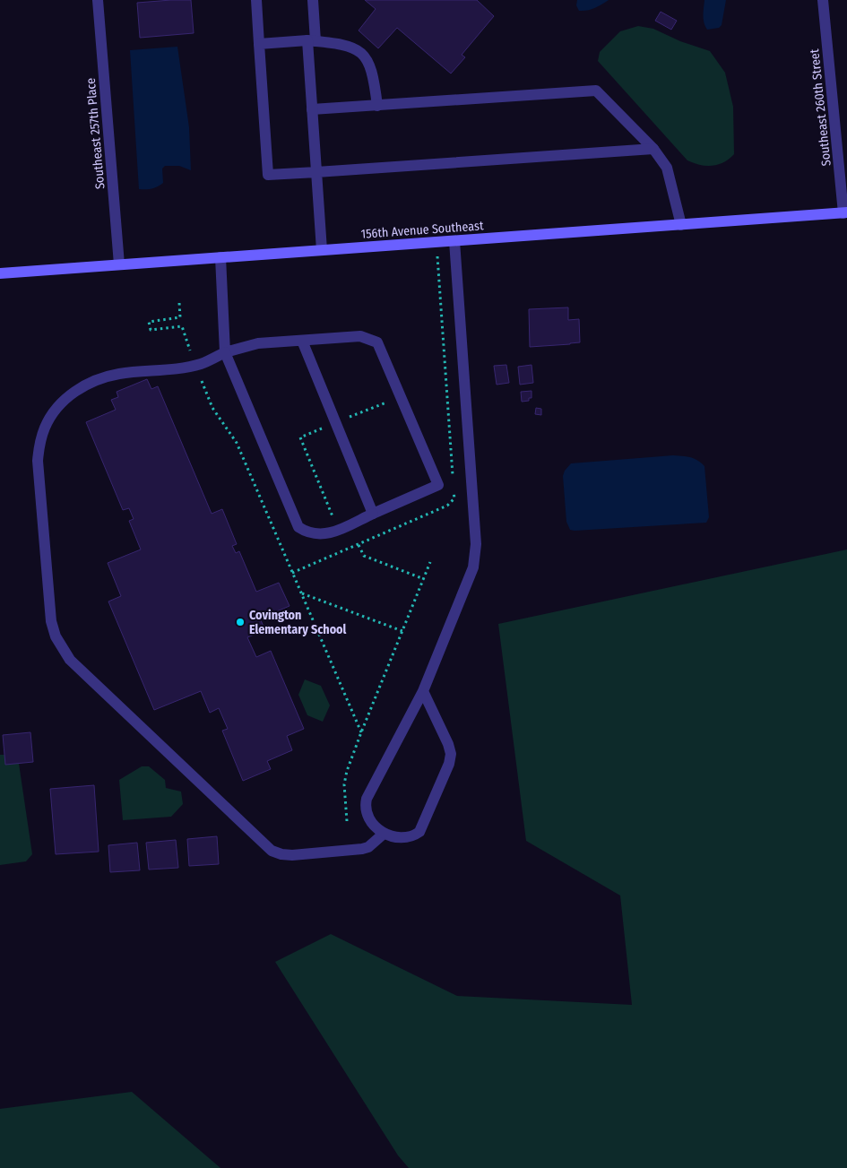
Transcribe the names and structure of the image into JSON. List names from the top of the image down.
{
  "streets": {
    "street": ["Southeast 260th Street", "Southeast 257th Place", "156th Avenue Southeast"]
  },
  "crossings": [
    ["Southeast 260th Street", "156th Avenue Southeast"],
    ["Southeast 257th Place", "156th Avenue Southeast"]
  ],
  "places": ["Covington Elementary School"]
}
